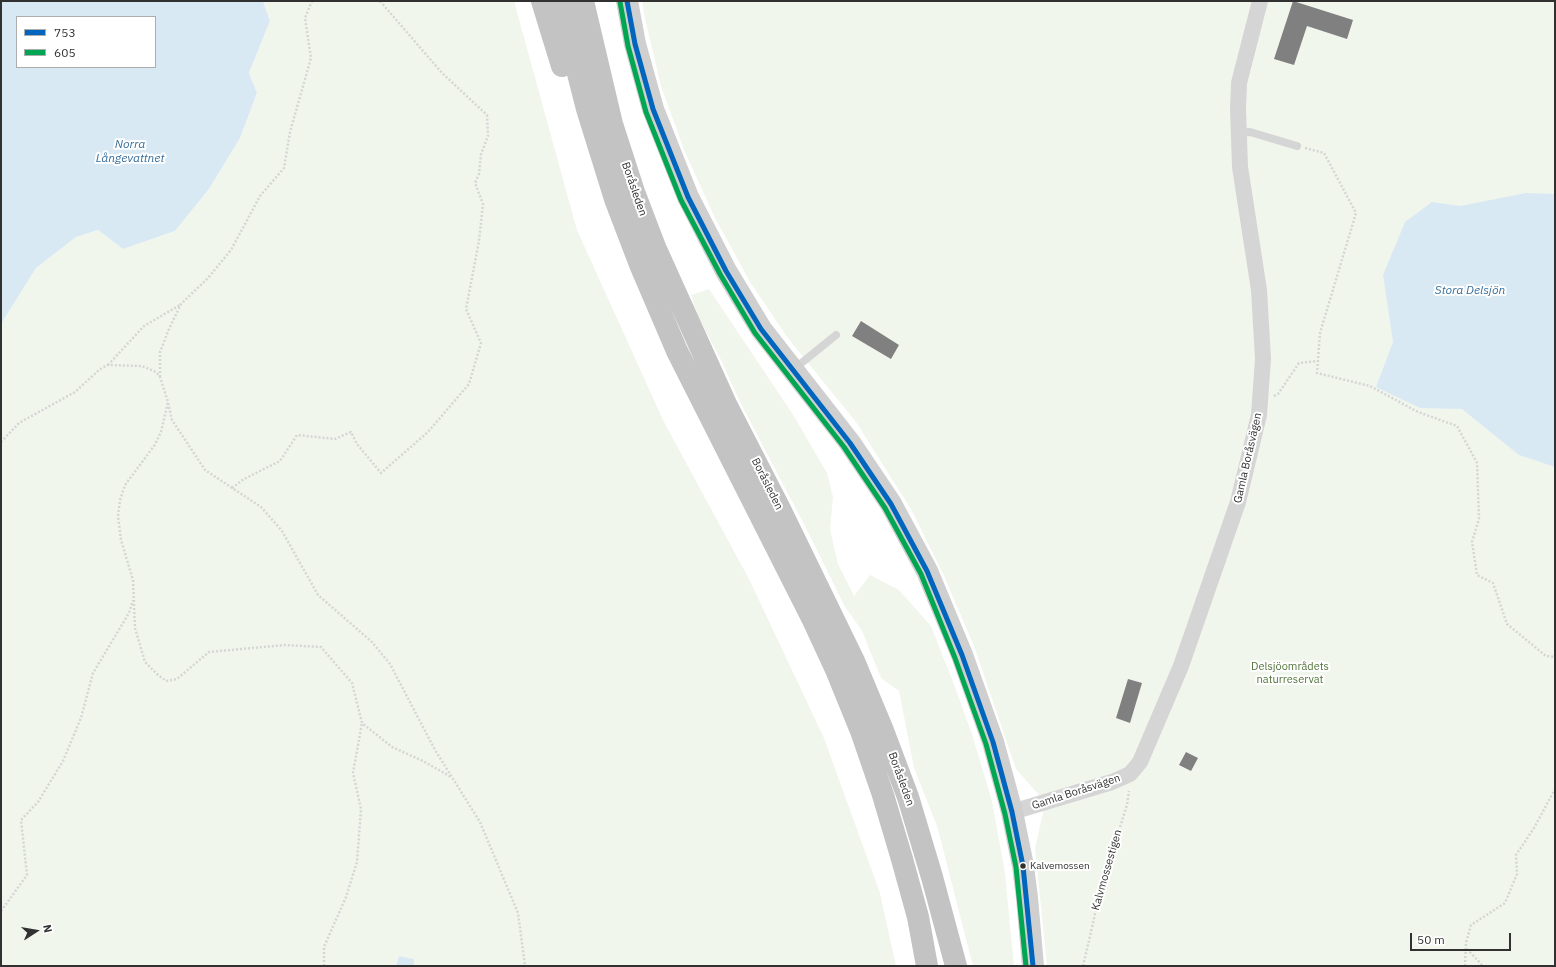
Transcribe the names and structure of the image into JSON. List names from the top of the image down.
{
  "streets": {
    "highway": ["Boråsleden"],
    "street": ["Gamla Boråsvägen"],
    "path": ["Kalvmossestigen"]
  },
  "crossings": [
    ["Gamla Boråsvägen", "Kalvmossestigen"]
  ],
  "water": ["Norra Långevattnet", "Stora Delsjön"],
  "parks": ["Delsjöområdets naturreservat"],
  "places": ["Kalvemossen"],
  "lines": ["transit line 753", "transit line 605"],
  "legend": ["753", "605"],
  "scale_bar": "50 m",
  "north": "right"
}
